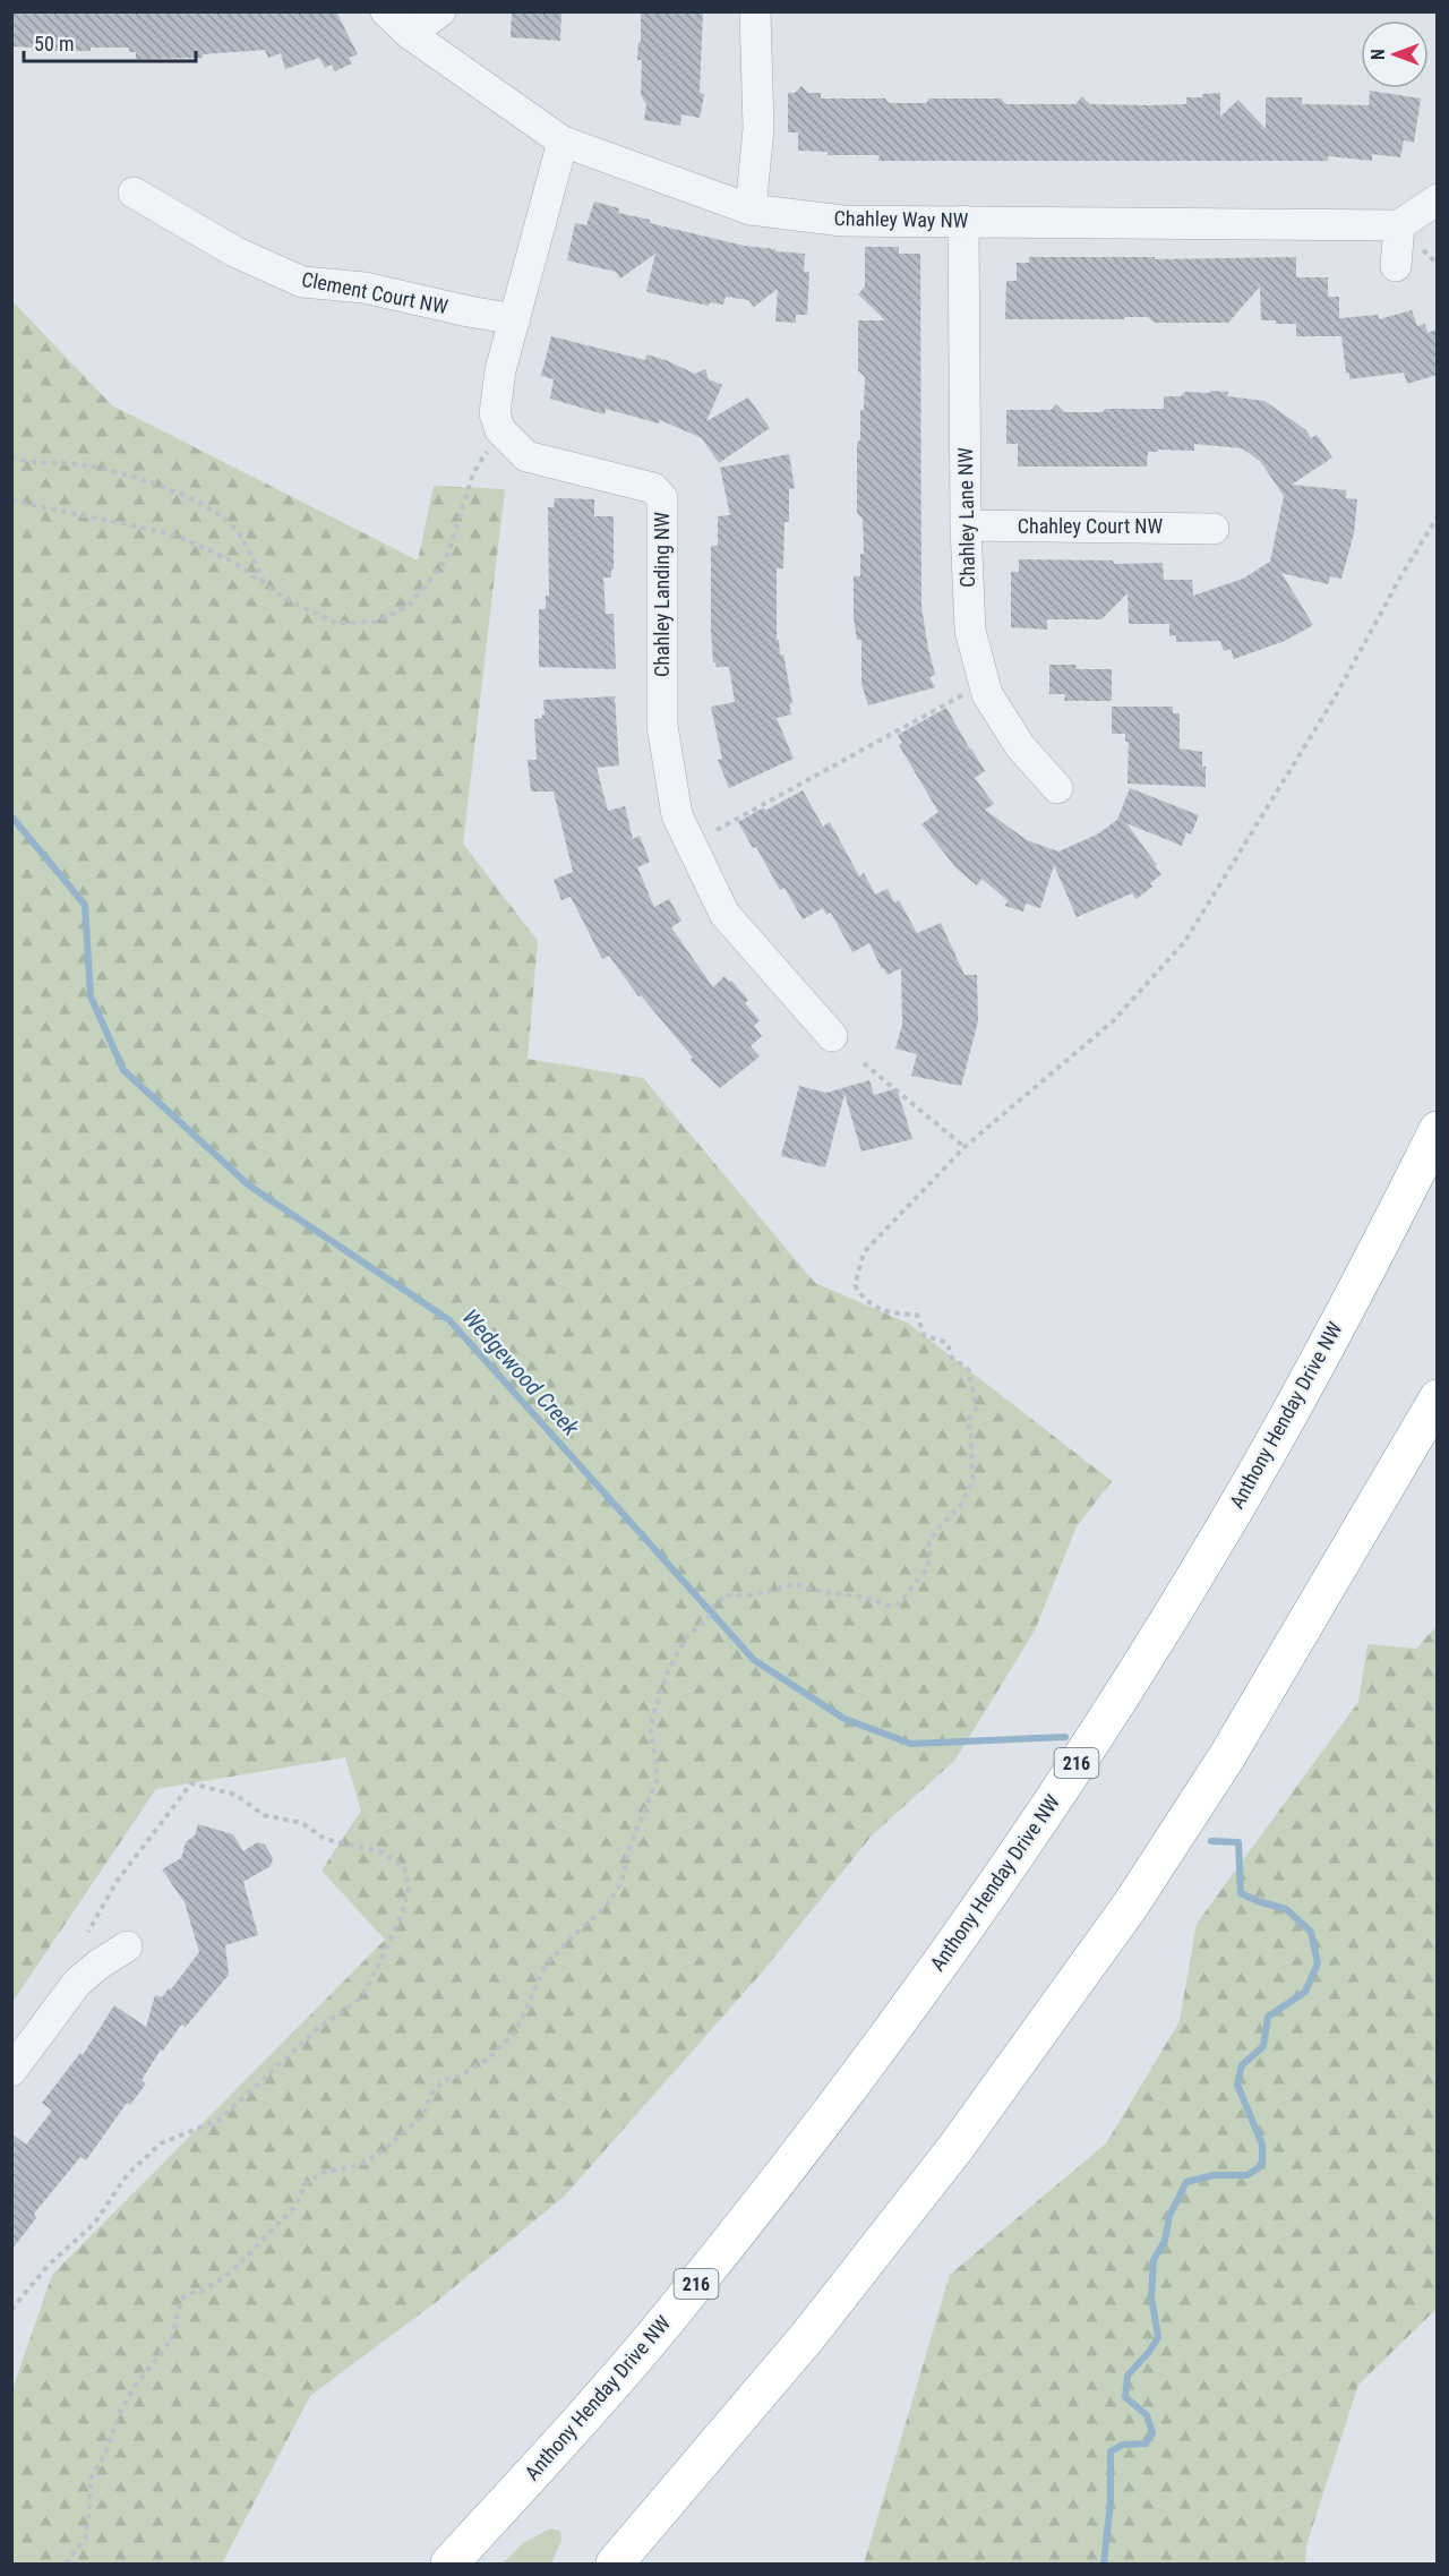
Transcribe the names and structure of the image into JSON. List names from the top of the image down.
{
  "streets": {
    "highway": ["Anthony Henday Drive NW", "216"],
    "street": [
      "Chahley Way NW",
      "Clement Court NW",
      "Chahley Lane NW",
      "Chahley Court NW",
      "Chahley Landing NW"
    ]
  },
  "crossings": [
    ["Chahley Way NW", "Chahley Lane NW"],
    ["Chahley Lane NW", "Chahley Court NW"]
  ],
  "water": ["Wedgewood Creek"],
  "scale_bar": "50 m",
  "north": "left"
}
